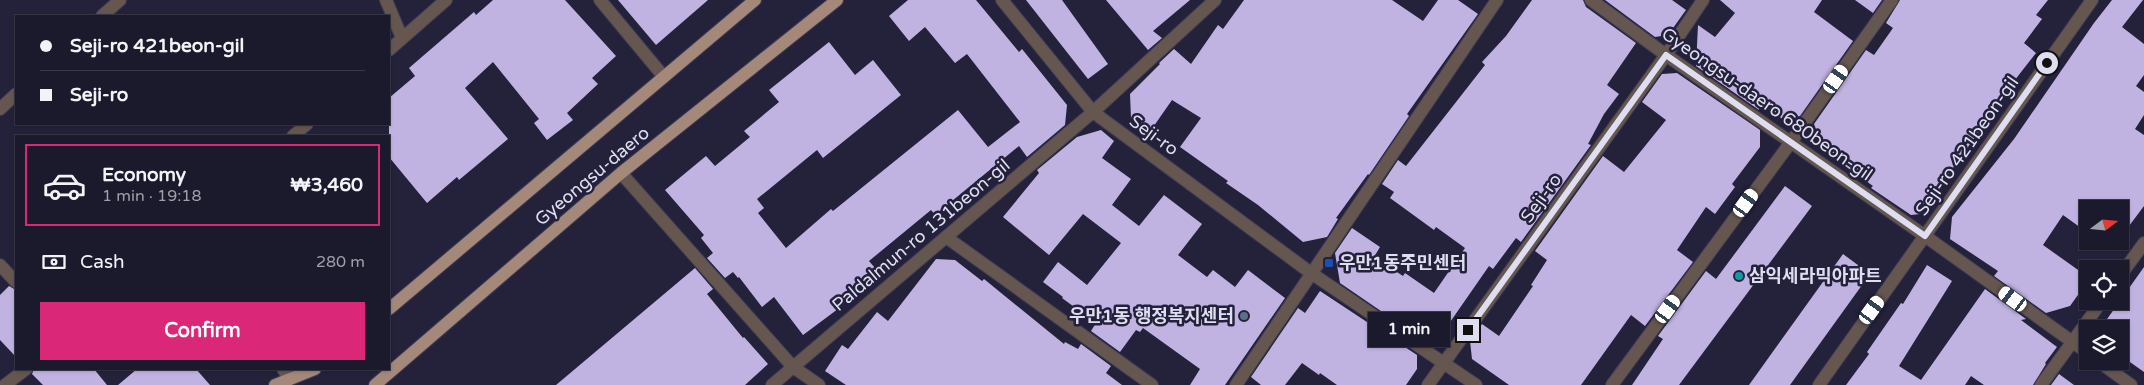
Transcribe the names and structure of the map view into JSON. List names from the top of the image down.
{
  "streets": {
    "main road": ["Gyeongsu-daero"],
    "street": [
      "Gyeongsu-daero 680beon-gil",
      "Seji-ro",
      "Seji-ro 421beon-gil",
      "Paldalmun-ro 131beon-gil"
    ]
  },
  "crossings": [
    ["Gyeongsu-daero 680beon-gil", "Seji-ro"],
    ["Gyeongsu-daero 680beon-gil", "Seji-ro 421beon-gil"],
    ["Seji-ro", "Paldalmun-ro 131beon-gil"]
  ],
  "places": {
    "transit": ["우만1동주민센터"],
    "other": ["삼익세라믹아파트", "우만1동 행정복지센터"]
  },
  "north": "right",
  "page": {
    "banner": ["Seji-ro 421beon-gil", "Seji-ro"],
    "list": [
      {
        "name": "Economy",
        "note": "1 min · 19:18",
        "value": "₩3,460"
      }
    ],
    "pay": ["Cash", "280 m"],
    "buttons": "Confirm",
    "bubble": "1 min"
  }
}
